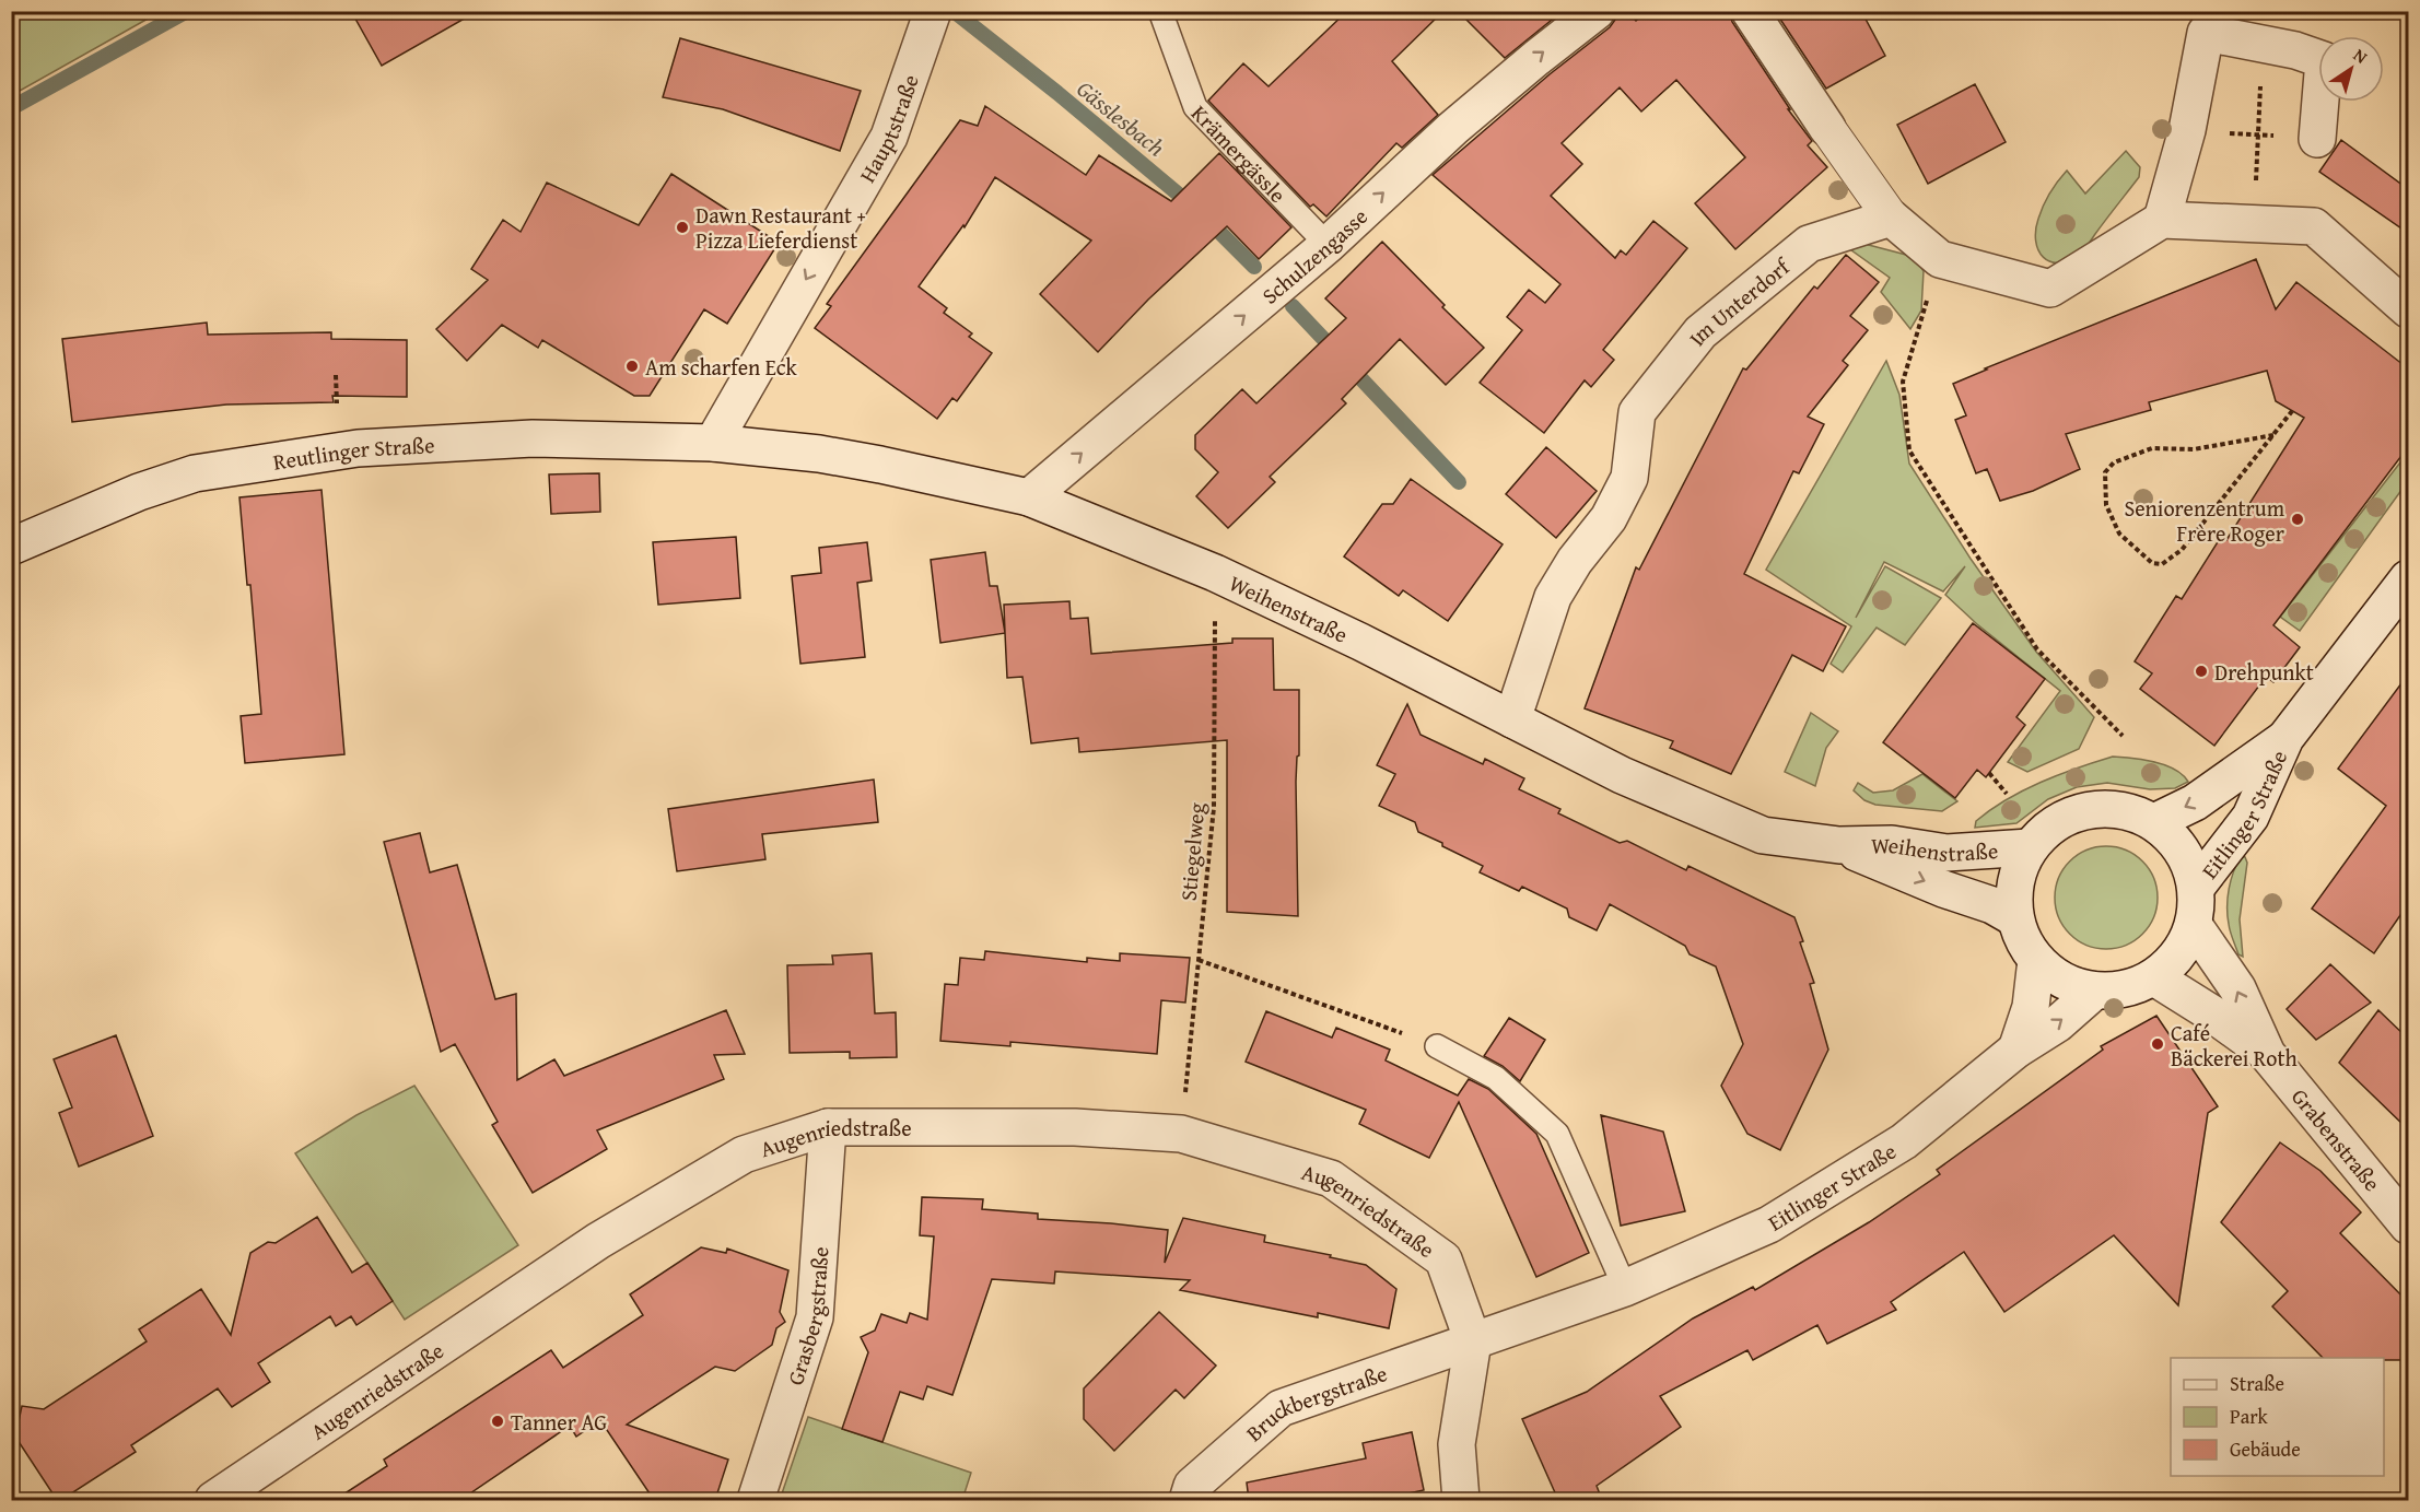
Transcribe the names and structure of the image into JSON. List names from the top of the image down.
{
  "streets": {
    "street": [
      "Hauptstraße",
      "Schulzengasse",
      "Im Unterdorf",
      "Reutlinger Straße",
      "Weihenstraße",
      "Eitlinger Straße",
      "Augenriedstraße",
      "Grabenstraße",
      "Grasbergstraße",
      "Bruckbergstraße"
    ],
    "lane": ["Krämergässle"],
    "path": ["Stiegelweg"]
  },
  "crossings": [
    ["Hauptstraße", "Reutlinger Straße"],
    ["Hauptstraße", "Weihenstraße"],
    ["Krämergässle", "Schulzengasse"],
    ["Schulzengasse", "Weihenstraße"],
    ["Im Unterdorf", "Weihenstraße"],
    ["Reutlinger Straße", "Weihenstraße"],
    ["Weihenstraße", "Eitlinger Straße"],
    ["Weihenstraße", "Stiegelweg"],
    ["Weihenstraße", "Grabenstraße"],
    ["Eitlinger Straße", "Augenriedstraße"],
    ["Eitlinger Straße", "Grabenstraße"],
    ["Eitlinger Straße", "Bruckbergstraße"],
    ["Stiegelweg", "Augenriedstraße"],
    ["Augenriedstraße", "Grasbergstraße"],
    ["Augenriedstraße", "Bruckbergstraße"]
  ],
  "one_way": ["Hauptstraße", "Schulzengasse"],
  "water": ["Gässlesbach"],
  "places": [
    "Dawn Restaurant + Pizza Lieferdienst",
    "Am scharfen Eck",
    "Seniorenzentrum Frère Roger",
    "Drehpunkt",
    "Café Bäckerei Roth",
    "Tanner AG"
  ],
  "legend": ["Straße", "Park", "Gebäude"],
  "north": "top right"
}
